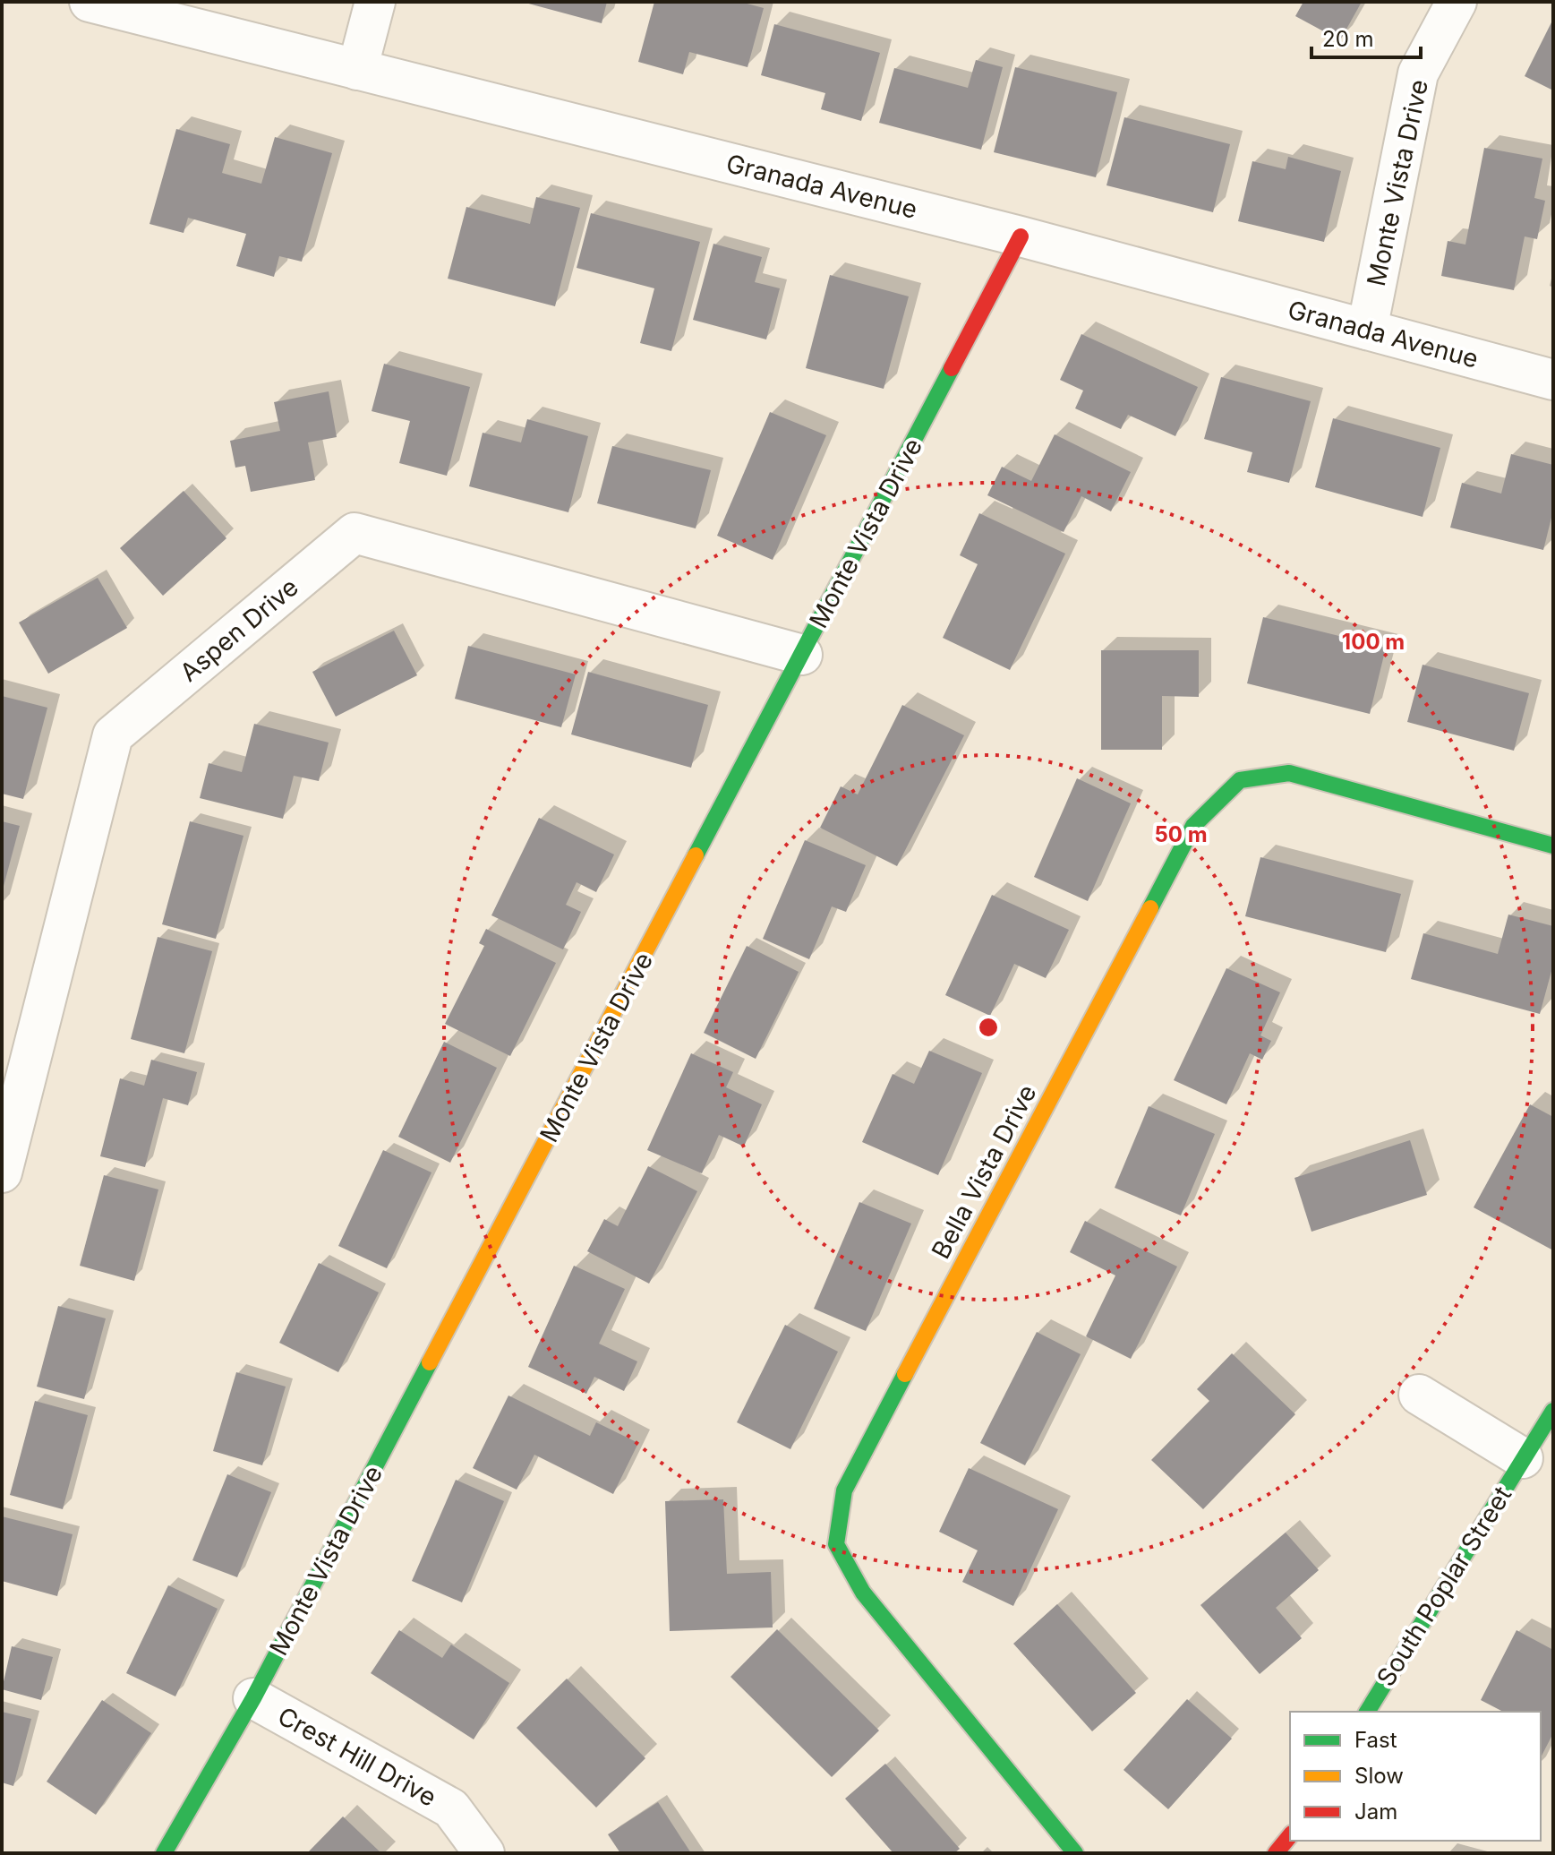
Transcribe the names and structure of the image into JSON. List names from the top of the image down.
{
  "streets": {
    "street": [
      "Monte Vista Drive",
      "Granada Avenue",
      "Aspen Drive",
      "Bella Vista Drive",
      "South Poplar Street",
      "Crest Hill Drive"
    ]
  },
  "crossings": [
    ["Monte Vista Drive", "Granada Avenue"],
    ["Monte Vista Drive", "Aspen Drive"],
    ["Monte Vista Drive", "Crest Hill Drive"]
  ],
  "legend": ["Fast", "Slow", "Jam"],
  "scale_bar": "20 m",
  "rings": ["100 m", "50 m"]
}
